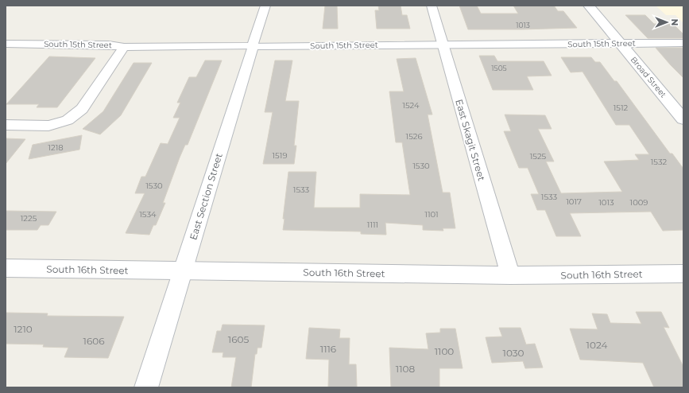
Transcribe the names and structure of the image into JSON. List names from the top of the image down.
{
  "streets": {
    "street": [
      "South 15th Street",
      "Broad Street",
      "East Skagit Street",
      "East Section Street",
      "South 16th Street"
    ]
  },
  "crossings": [
    ["South 15th Street", "Broad Street"],
    ["South 15th Street", "East Skagit Street"],
    ["South 15th Street", "East Section Street"],
    ["East Skagit Street", "South 16th Street"],
    ["East Section Street", "South 16th Street"]
  ],
  "house_numbers": [
    "1013",
    "1505",
    "1524",
    "1512",
    "1526",
    "1218",
    "1519",
    "1525",
    "1532",
    "1530",
    "1530",
    "1533",
    "1533",
    "1017",
    "1013",
    "1009",
    "1534",
    "1101",
    "1225",
    "1111",
    "1210",
    "1605",
    "1606",
    "1024",
    "1116",
    "1100",
    "1030",
    "1108"
  ],
  "north": "right"
}
